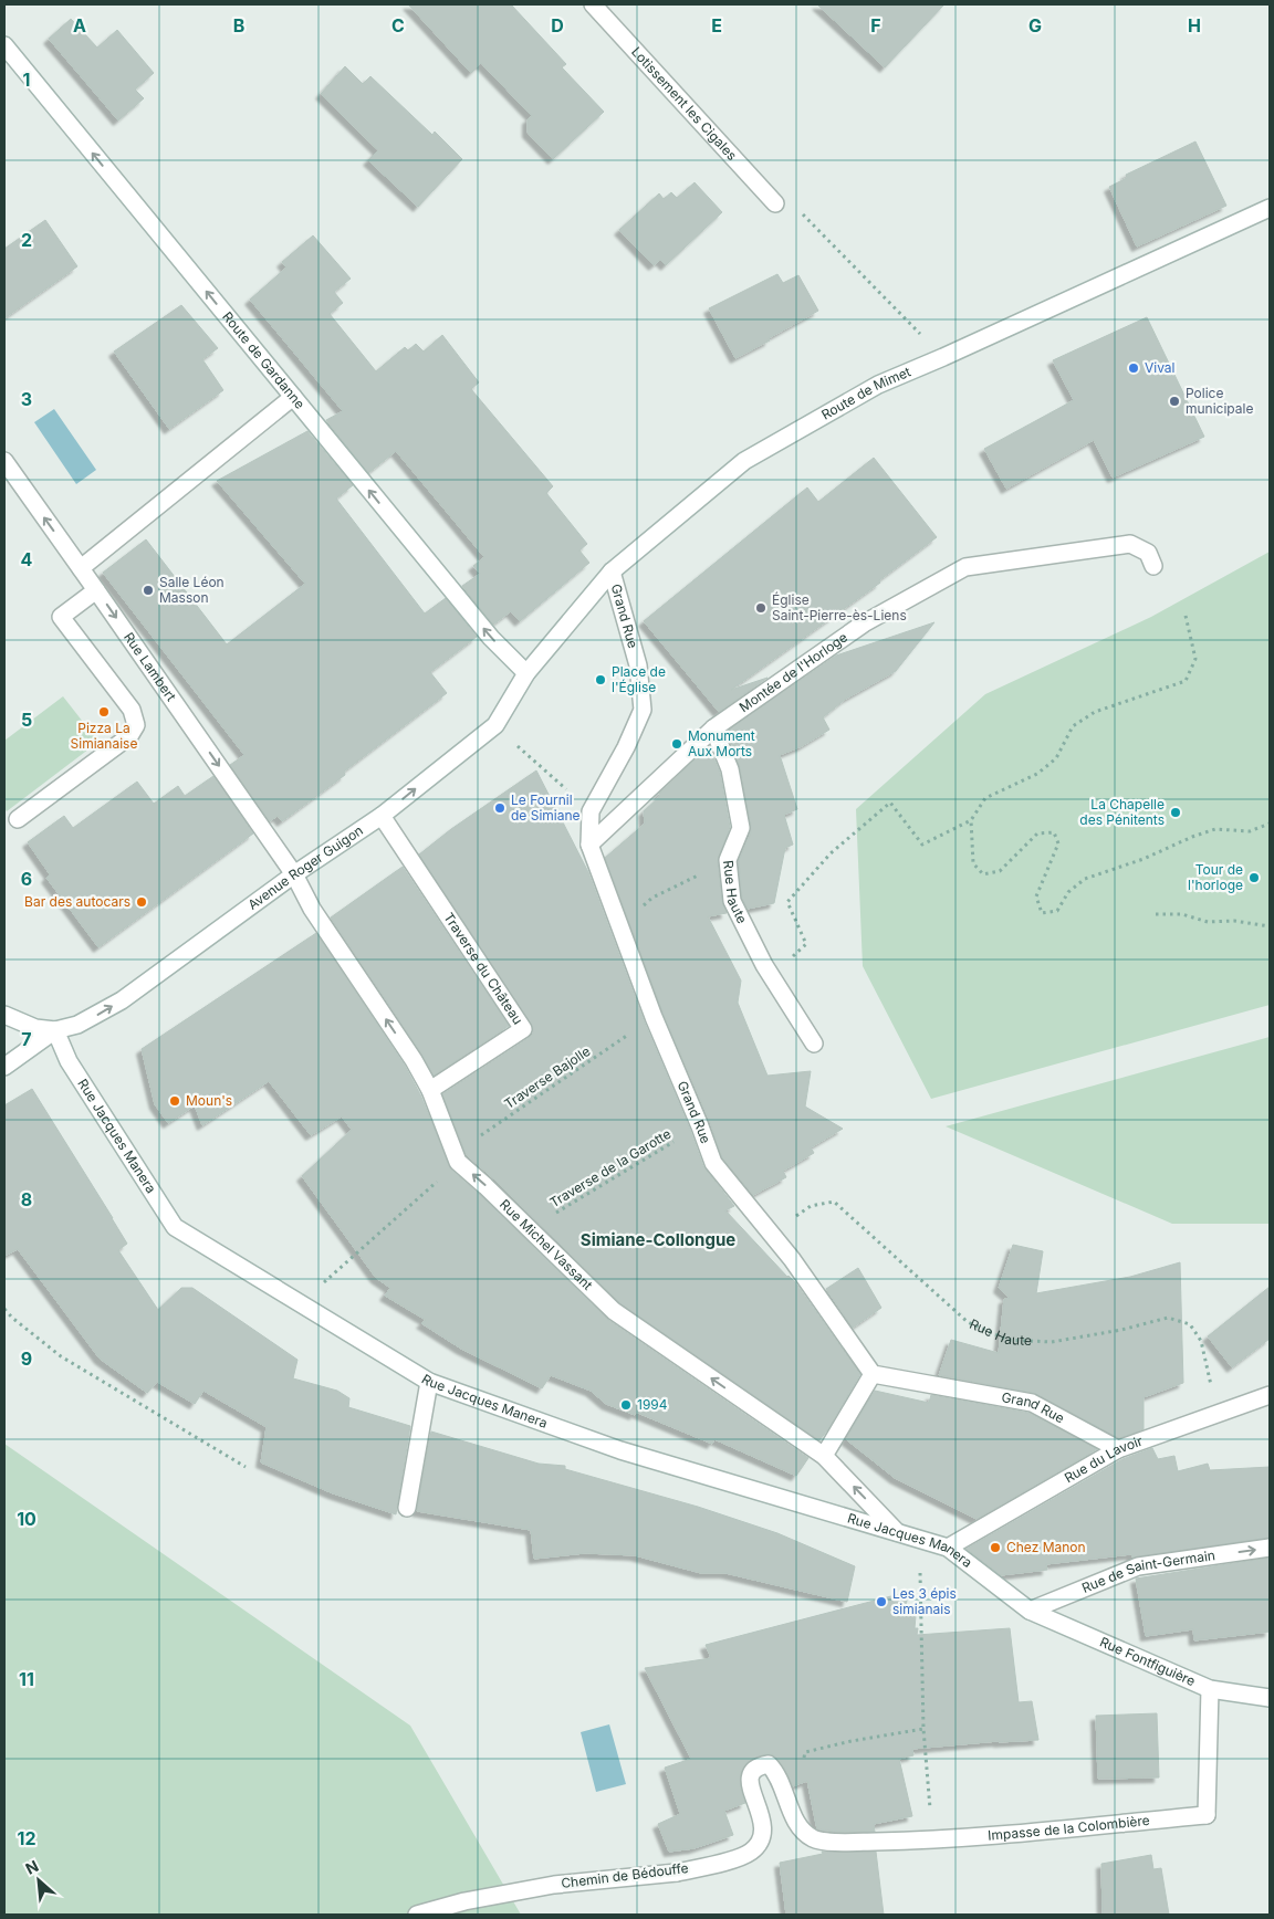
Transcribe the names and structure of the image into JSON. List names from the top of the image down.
{
  "streets": {
    "street": [
      "Lotissement les Cigales",
      "Route de Gardanne",
      "Route de Mimet",
      "Grand Rue",
      "Rue Lambert",
      "Montée de l'Horloge",
      "Avenue Roger Guigon",
      "Rue Haute",
      "Traverse du Château",
      "Rue Jacques Manera",
      "Rue Michel Vassant",
      "Rue du Lavoir",
      "Rue de Saint-Germain",
      "Rue Fontfiguière",
      "Impasse de la Colombière",
      "Chemin de Bédouffe"
    ],
    "path": ["Traverse Bajolle", "Traverse de la Garotte"]
  },
  "crossings": [
    ["Route de Gardanne", "Route de Mimet"],
    ["Route de Gardanne", "Avenue Roger Guigon"],
    ["Route de Mimet", "Grand Rue"],
    ["Route de Mimet", "Avenue Roger Guigon"],
    ["Grand Rue", "Montée de l'Horloge"],
    ["Grand Rue", "Rue Haute"],
    ["Grand Rue", "Traverse Bajolle"],
    ["Grand Rue", "Traverse de la Garotte"],
    ["Grand Rue", "Rue du Lavoir"],
    ["Rue Lambert", "Avenue Roger Guigon"],
    ["Rue Lambert", "Rue Michel Vassant"],
    ["Montée de l'Horloge", "Rue Haute"],
    ["Avenue Roger Guigon", "Traverse du Château"],
    ["Avenue Roger Guigon", "Rue Jacques Manera"],
    ["Avenue Roger Guigon", "Rue Michel Vassant"],
    ["Rue Haute", "Rue du Lavoir"],
    ["Traverse du Château", "Rue Michel Vassant"],
    ["Traverse Bajolle", "Rue Jacques Manera"],
    ["Traverse Bajolle", "Rue Michel Vassant"],
    ["Rue Jacques Manera", "Rue Michel Vassant"],
    ["Rue Jacques Manera", "Rue du Lavoir"],
    ["Rue Jacques Manera", "Rue de Saint-Germain"],
    ["Rue Jacques Manera", "Rue Fontfiguière"],
    ["Traverse de la Garotte", "Rue Michel Vassant"],
    ["Rue de Saint-Germain", "Rue Fontfiguière"],
    ["Rue Fontfiguière", "Impasse de la Colombière"],
    ["Impasse de la Colombière", "Chemin de Bédouffe"]
  ],
  "one_way": [
    "Route de Gardanne",
    "Avenue Roger Guigon",
    "Rue Michel Vassant",
    "Rue de Saint-Germain"
  ],
  "districts": ["Simiane-Collongue"],
  "places": [
    "Vival",
    "Police municipale",
    "Salle Léon Masson",
    "Église Saint-Pierre-ès-Liens",
    "Place de l'Église",
    "Pizza La Simianaise",
    "Monument Aux Morts",
    "Le Fournil de Simiane",
    "La Chapelle des Pénitents",
    "Tour de l'horloge",
    "Bar des autocars",
    "Moun's",
    "1994",
    "Chez Manon",
    "Les 3 épis simianais"
  ],
  "north": "top left",
  "grid": {
    "columns": [
      "A",
      "B",
      "C",
      "D",
      "E",
      "F",
      "G",
      "H"
    ],
    "rows": [
      "1",
      "2",
      "3",
      "4",
      "5",
      "6",
      "7",
      "8",
      "9",
      "10",
      "11",
      "12"
    ]
  }
}
